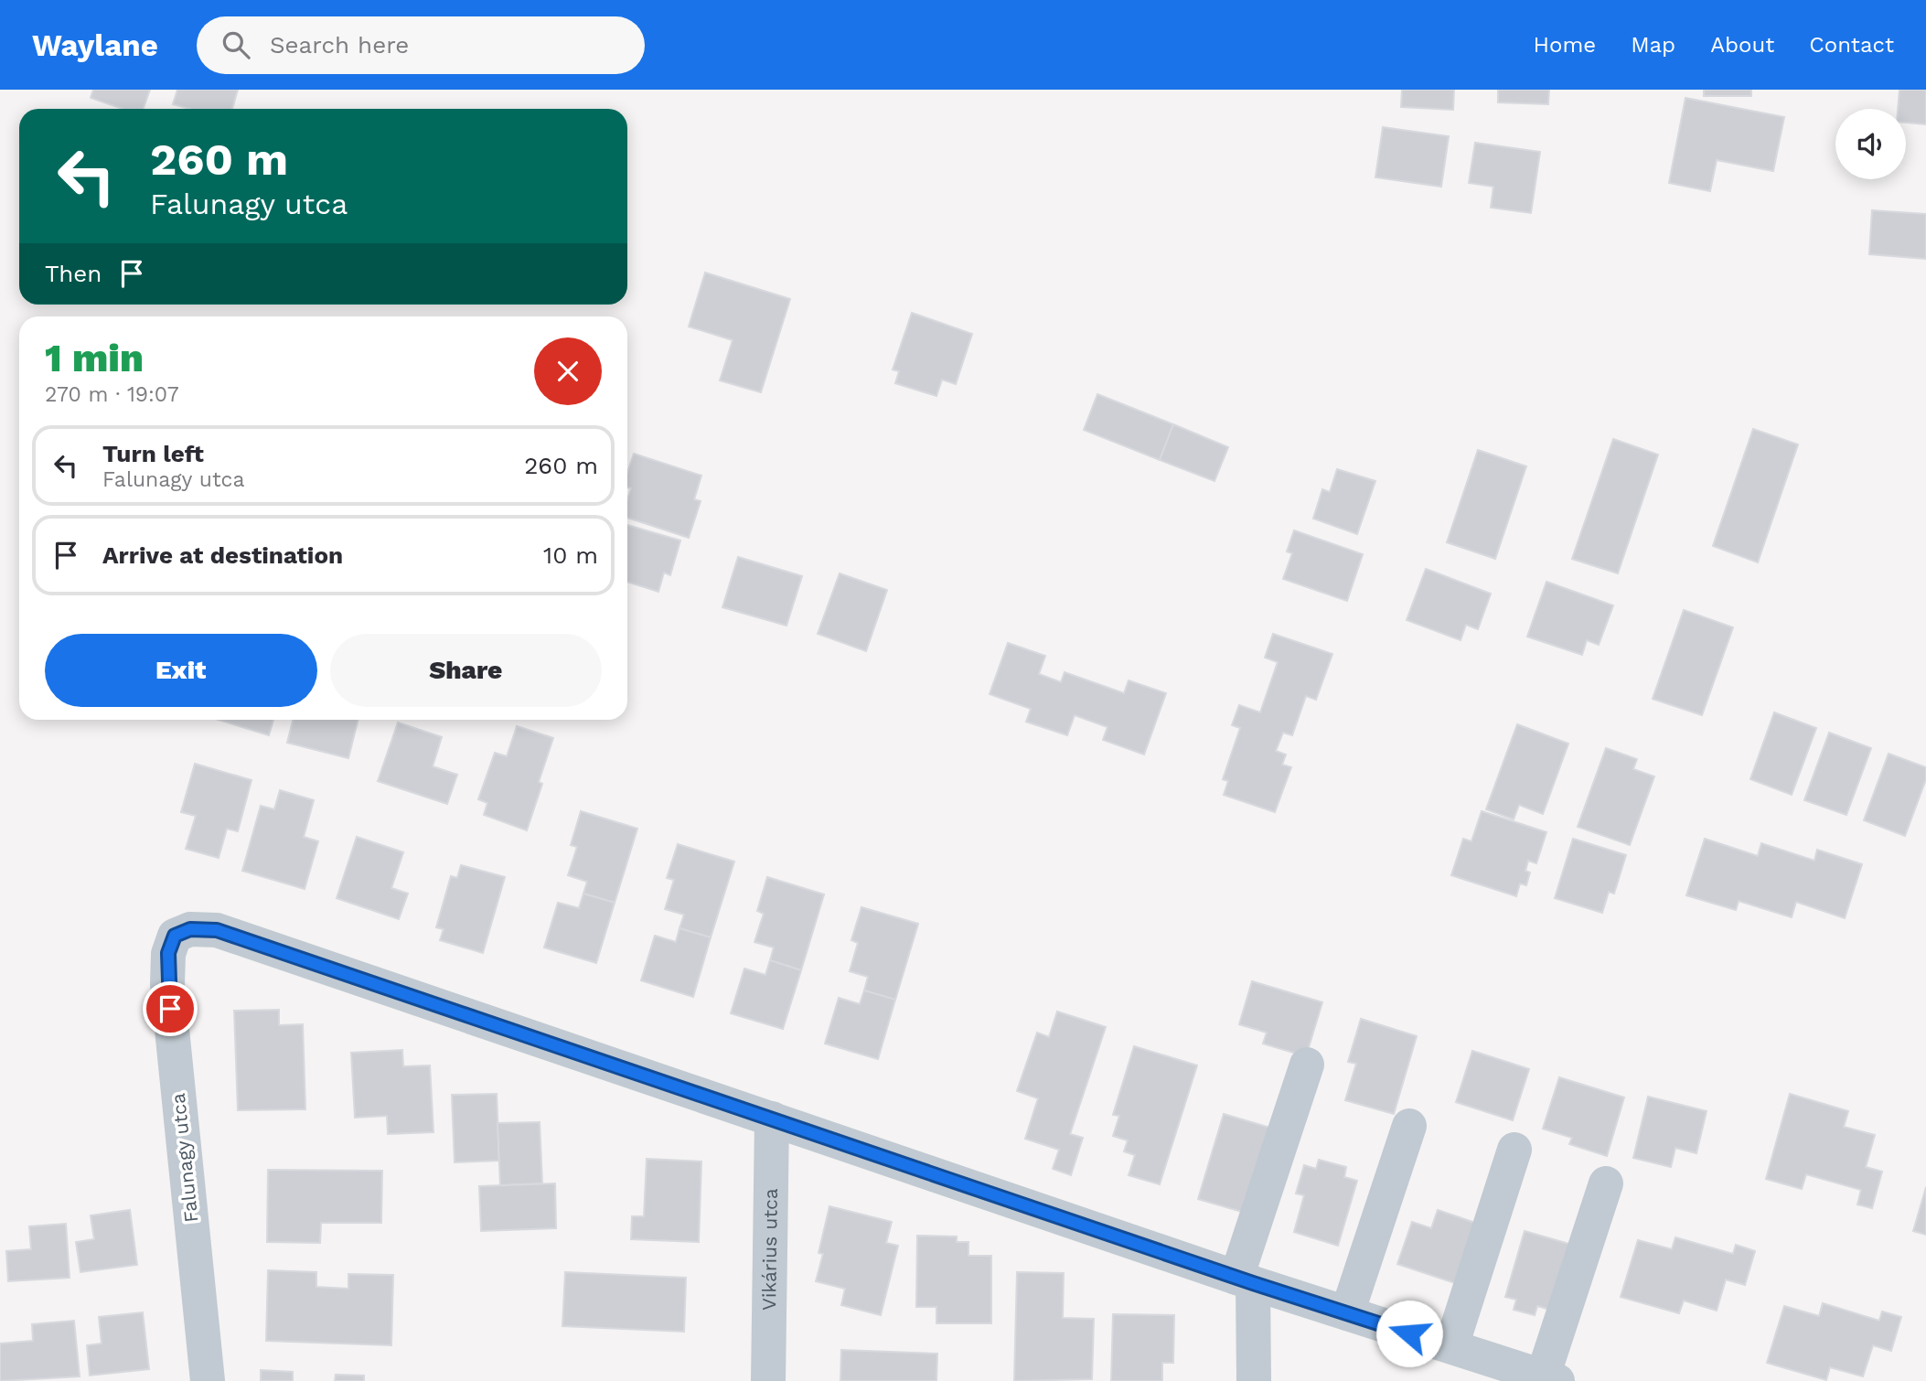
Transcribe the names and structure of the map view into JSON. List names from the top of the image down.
{
  "streets": {
    "street": ["Falunagy utca", "Vikárius utca"]
  },
  "crossings": [
    ["Falunagy utca", "Vikárius utca"]
  ],
  "page": {
    "header": "Waylane",
    "search": "Search here",
    "nav": [
      "Home",
      "Map",
      "About",
      "Contact"
    ],
    "turn": ["260 m", "Falunagy utca"],
    "then": "Then",
    "heading": ["1 min", "270 m · 19:07"],
    "list": [
      {
        "name": "Turn left",
        "note": "Falunagy utca",
        "value": "260 m"
      },
      {
        "name": "Arrive at destination",
        "value": "10 m"
      }
    ],
    "buttons": ["Exit", "Share"]
  }
}
